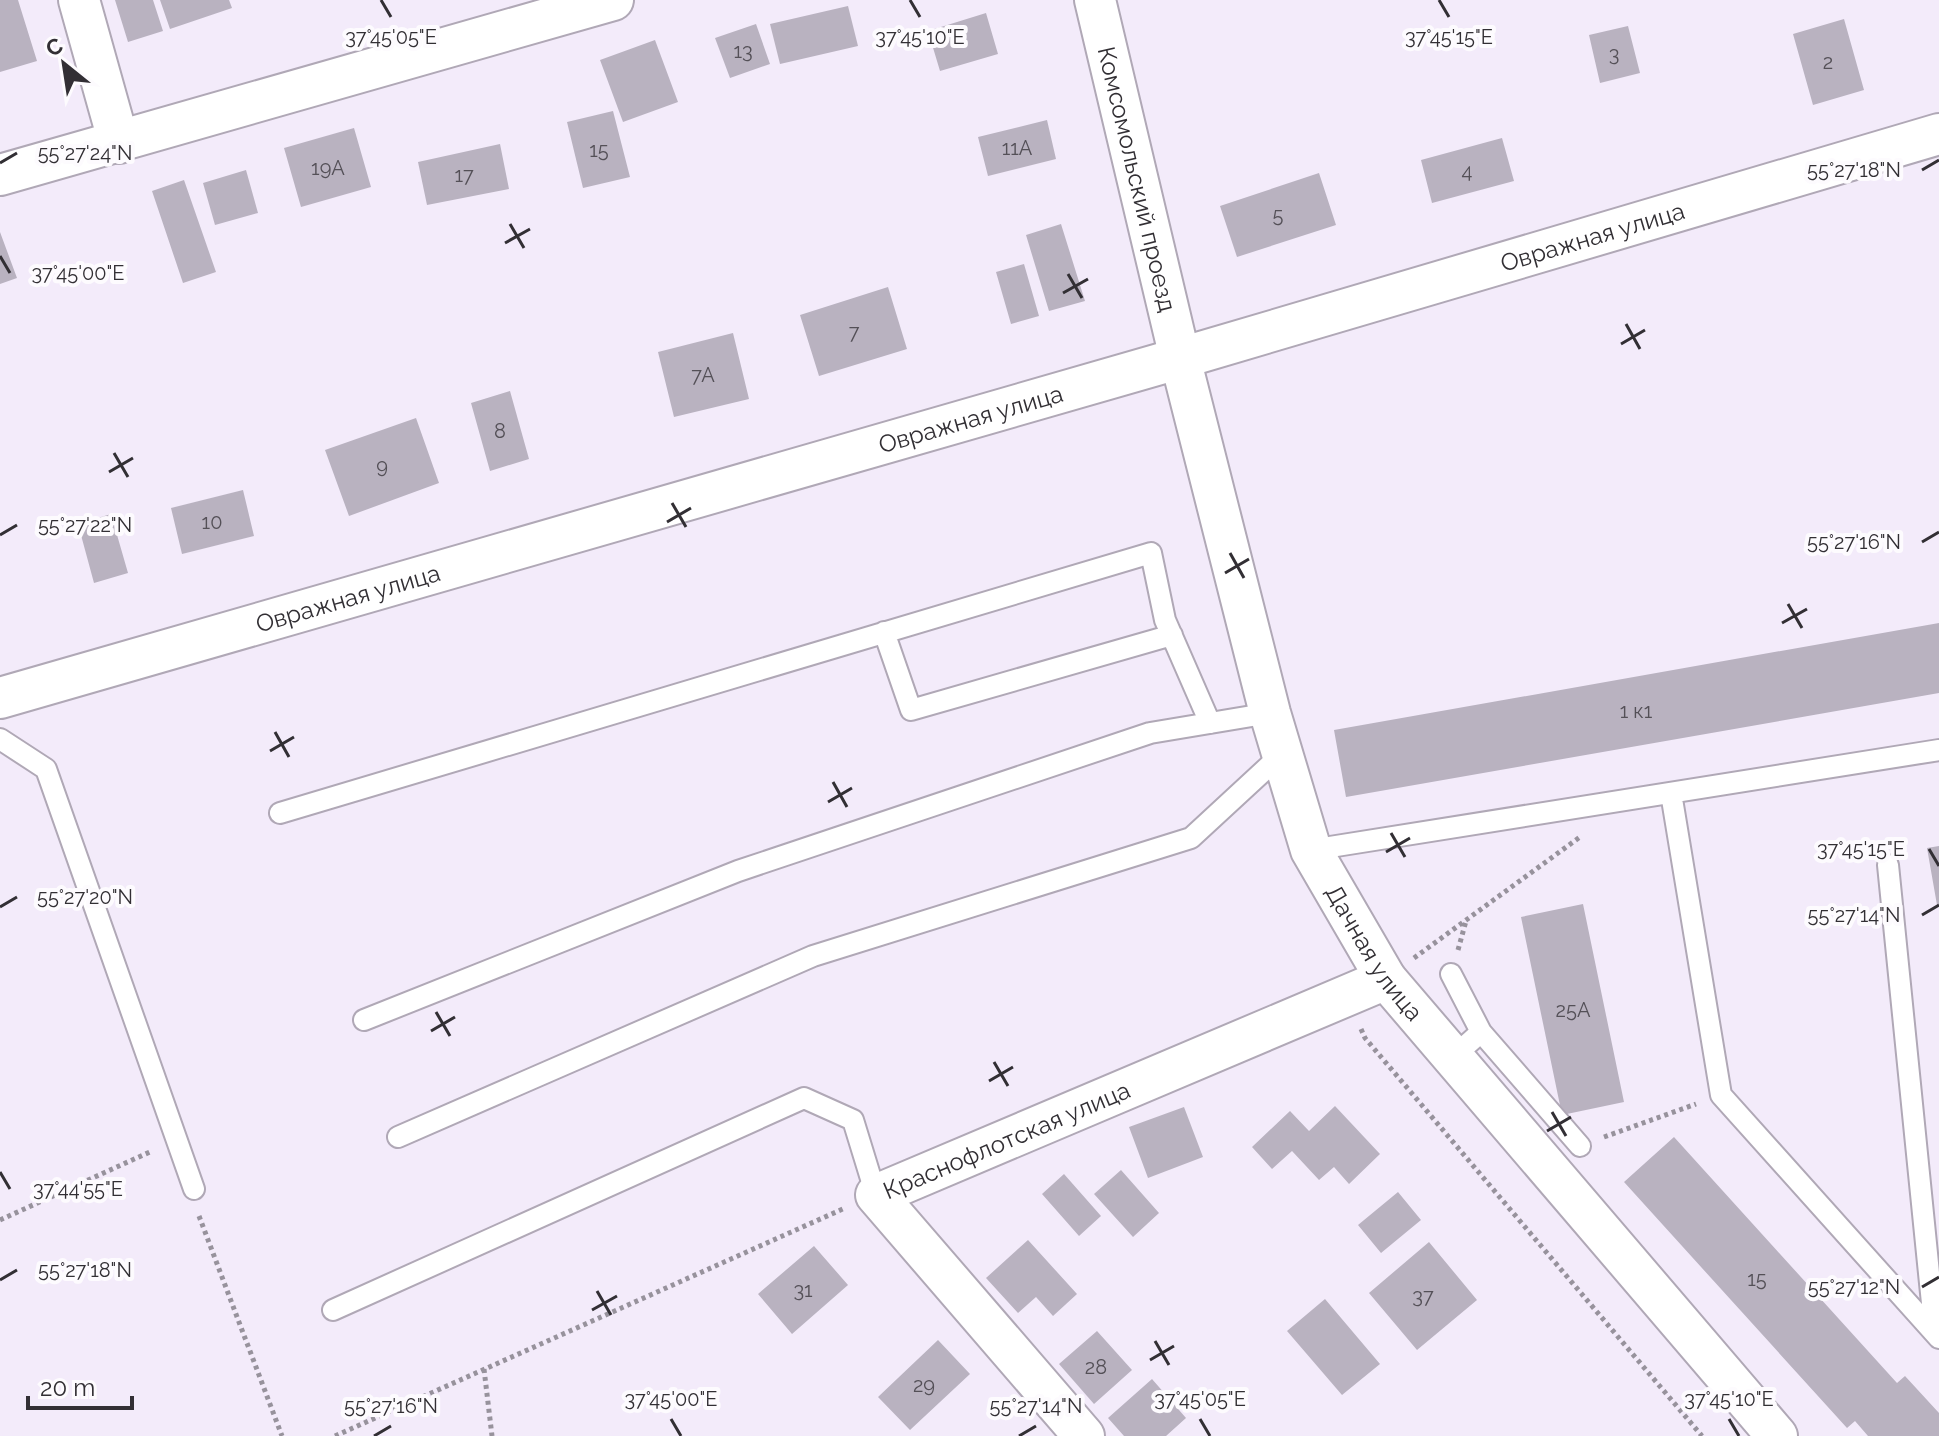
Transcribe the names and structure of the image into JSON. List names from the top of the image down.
{
  "streets": {
    "street": [
      "Комсомольский проезд",
      "Овражная улица",
      "Дачная улица",
      "Краснофлотская улица"
    ]
  },
  "crossings": [
    ["Комсомольский проезд", "Овражная улица"],
    ["Комсомольский проезд", "Дачная улица"],
    ["Овражная улица", "Дачная улица"],
    ["Дачная улица", "Краснофлотская улица"]
  ],
  "house_numbers": [
    "13",
    "3",
    "2",
    "11А",
    "15",
    "19А",
    "4",
    "17",
    "5",
    "7",
    "7А",
    "8",
    "9",
    "10",
    "1 к1",
    "25А",
    "15",
    "31",
    "37",
    "28",
    "29"
  ],
  "scale_bar": "20 m",
  "north": "top left",
  "coordinates": [
    "37°45'05\"E",
    "37°45'10\"E",
    "37°45'15\"E",
    "55°27'24\"N",
    "55°27'18\"N",
    "37°45'00\"E",
    "55°27'22\"N",
    "55°27'16\"N",
    "55°27'20\"N",
    "55°27'14\"N",
    "37°44'55\"E",
    "55°27'12\"N"
  ]
}
